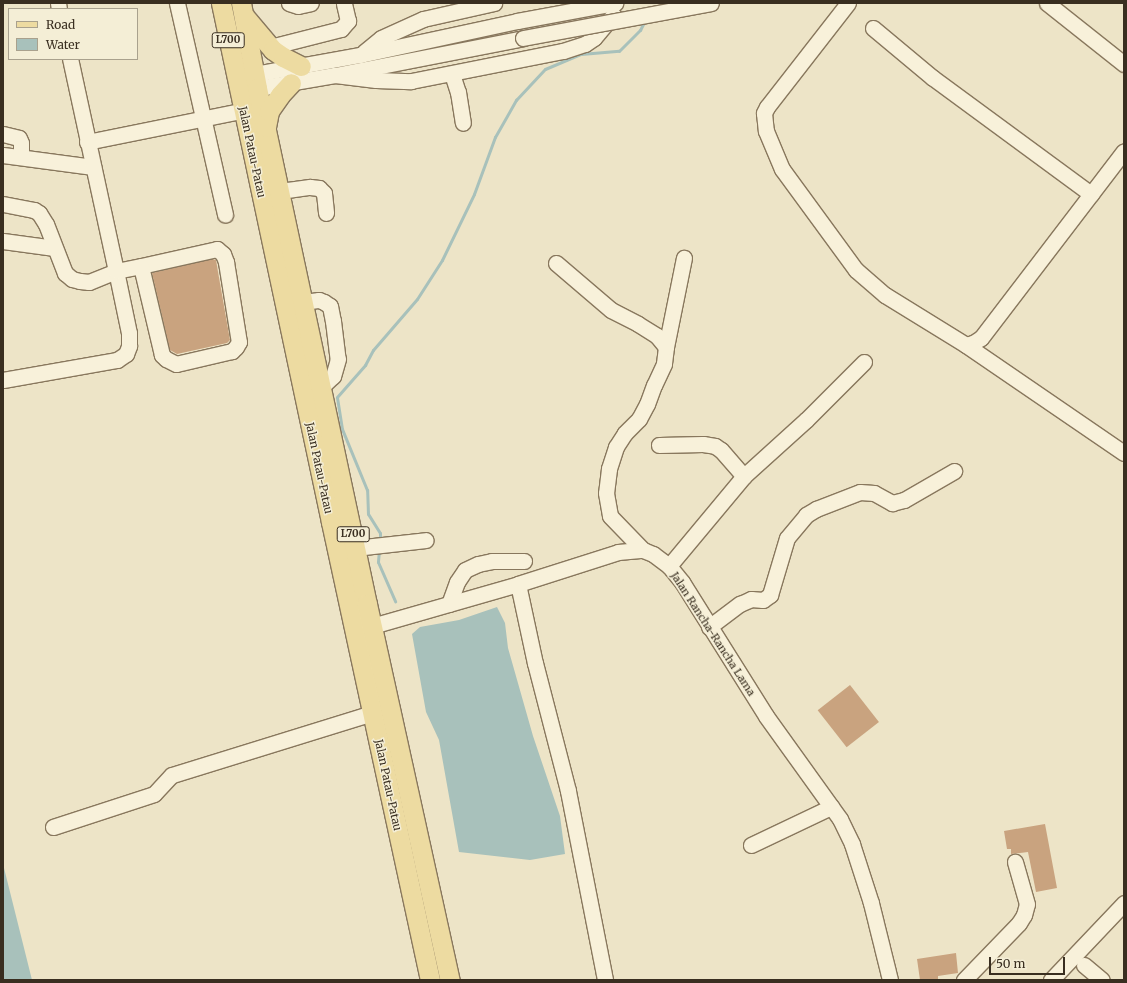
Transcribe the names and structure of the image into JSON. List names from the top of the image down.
{
  "streets": {
    "main road": ["L700", "Jalan Patau-Patau"],
    "street": ["Jalan Rancha-Rancha Lama"]
  },
  "legend": ["Road", "Water"],
  "scale_bar": "50 m"
}
